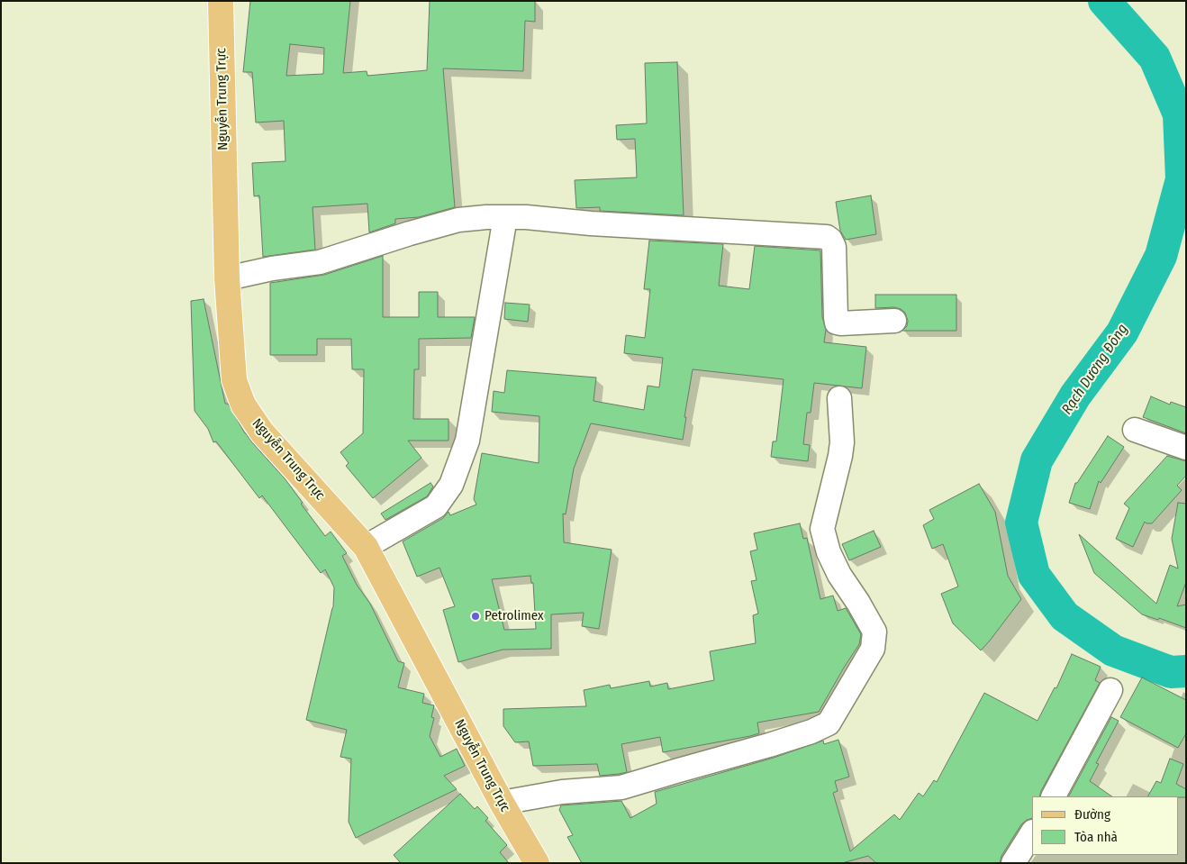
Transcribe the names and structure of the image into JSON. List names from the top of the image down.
{
  "streets": {
    "main road": ["Nguyễn Trung Trực"]
  },
  "water": ["Rạch Dương Đông"],
  "places": ["Petrolimex"],
  "legend": ["Đường", "Tòa nhà"]
}
